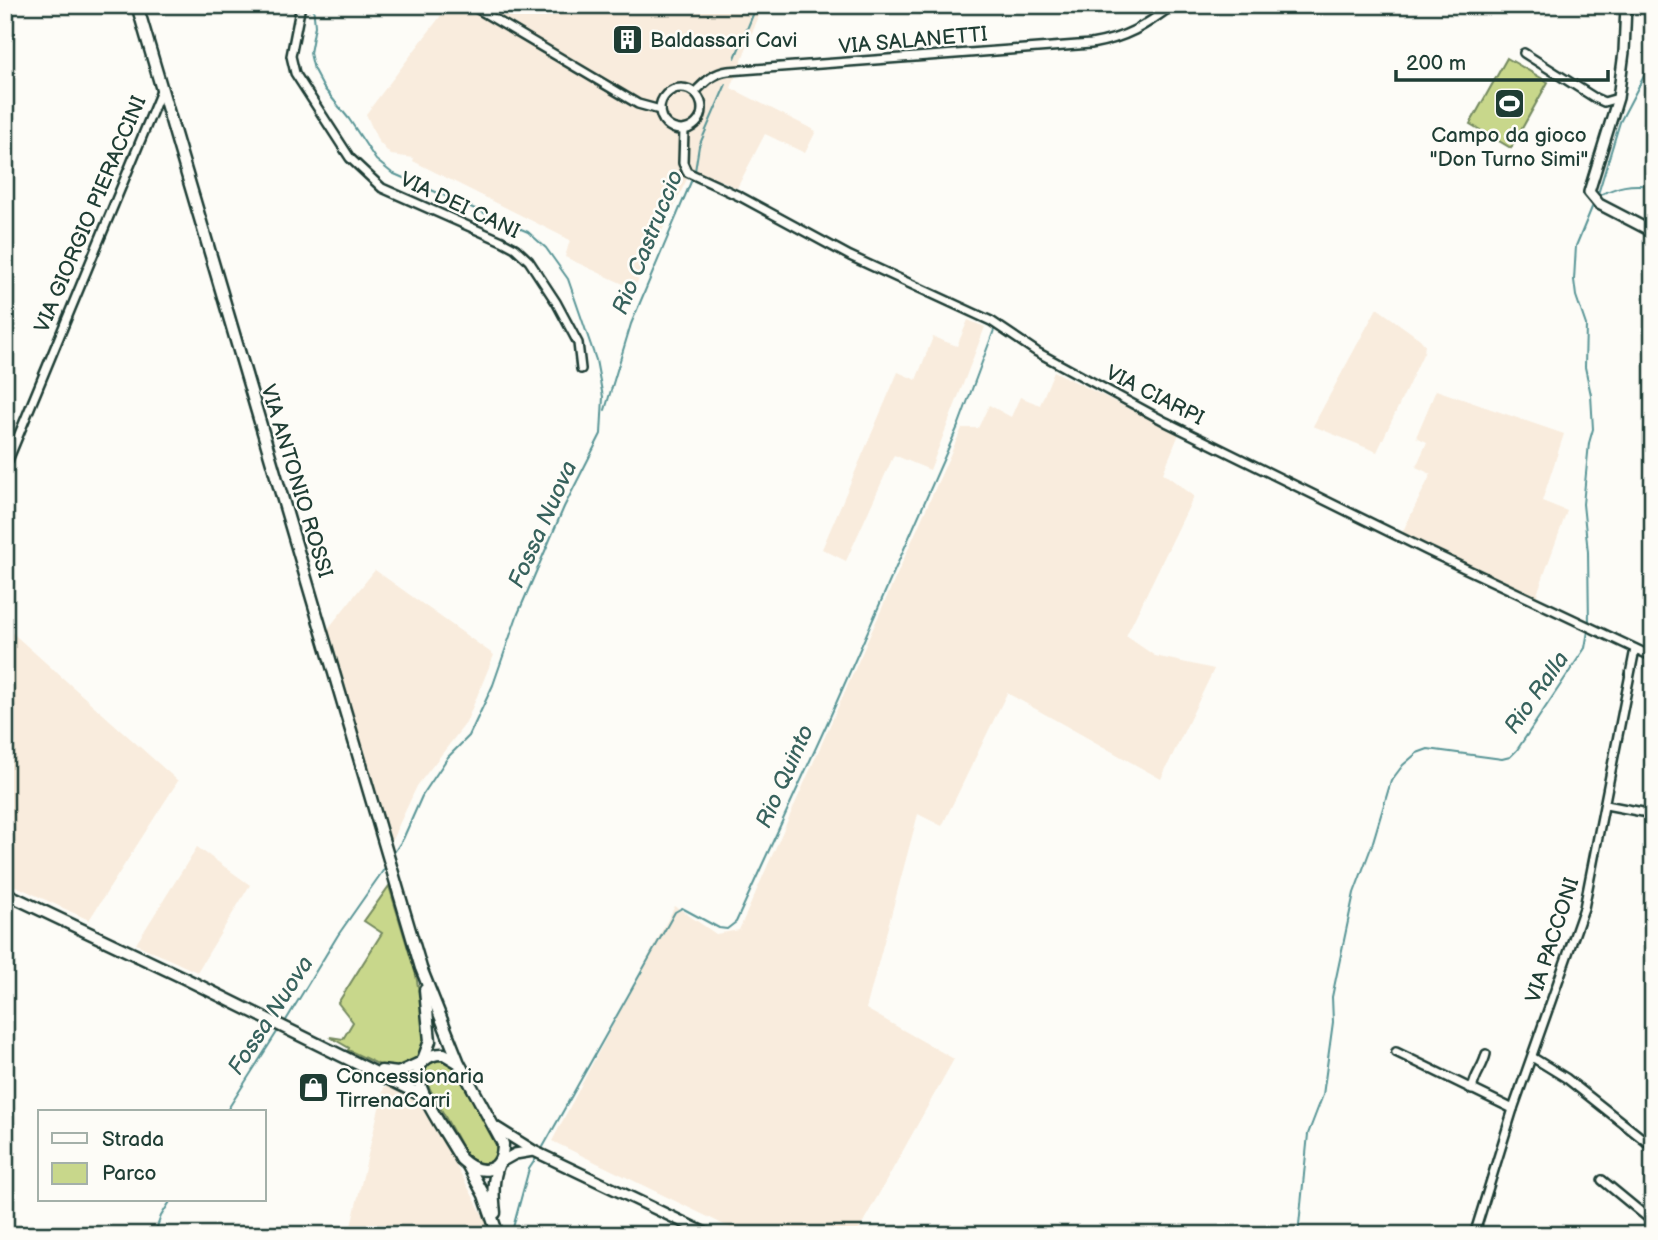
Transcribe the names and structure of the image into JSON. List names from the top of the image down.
{
  "streets": {
    "main road": ["VIA ANTONIO ROSSI"],
    "street": [
      "VIA SALANETTI",
      "VIA DEI CANI",
      "VIA GIORGIO PIERACCINI",
      "VIA CIARPI",
      "VIA PACCONI"
    ]
  },
  "crossings": [
    ["VIA SALANETTI", "VIA CIARPI"],
    ["VIA GIORGIO PIERACCINI", "VIA ANTONIO ROSSI"],
    ["VIA CIARPI", "VIA PACCONI"]
  ],
  "water": [
    "Rio Castruccio",
    "Fossa Nuova",
    "Rio Ralla",
    "Rio Quinto"
  ],
  "places": {
    "building": ["Baldassari Cavi"],
    "sports": ["Campo da gioco \"Don Turno Simi\""],
    "shop": ["Concessionaria TirrenaCarri"]
  },
  "legend": ["Strada", "Parco"],
  "scale_bar": "200 m"
}
